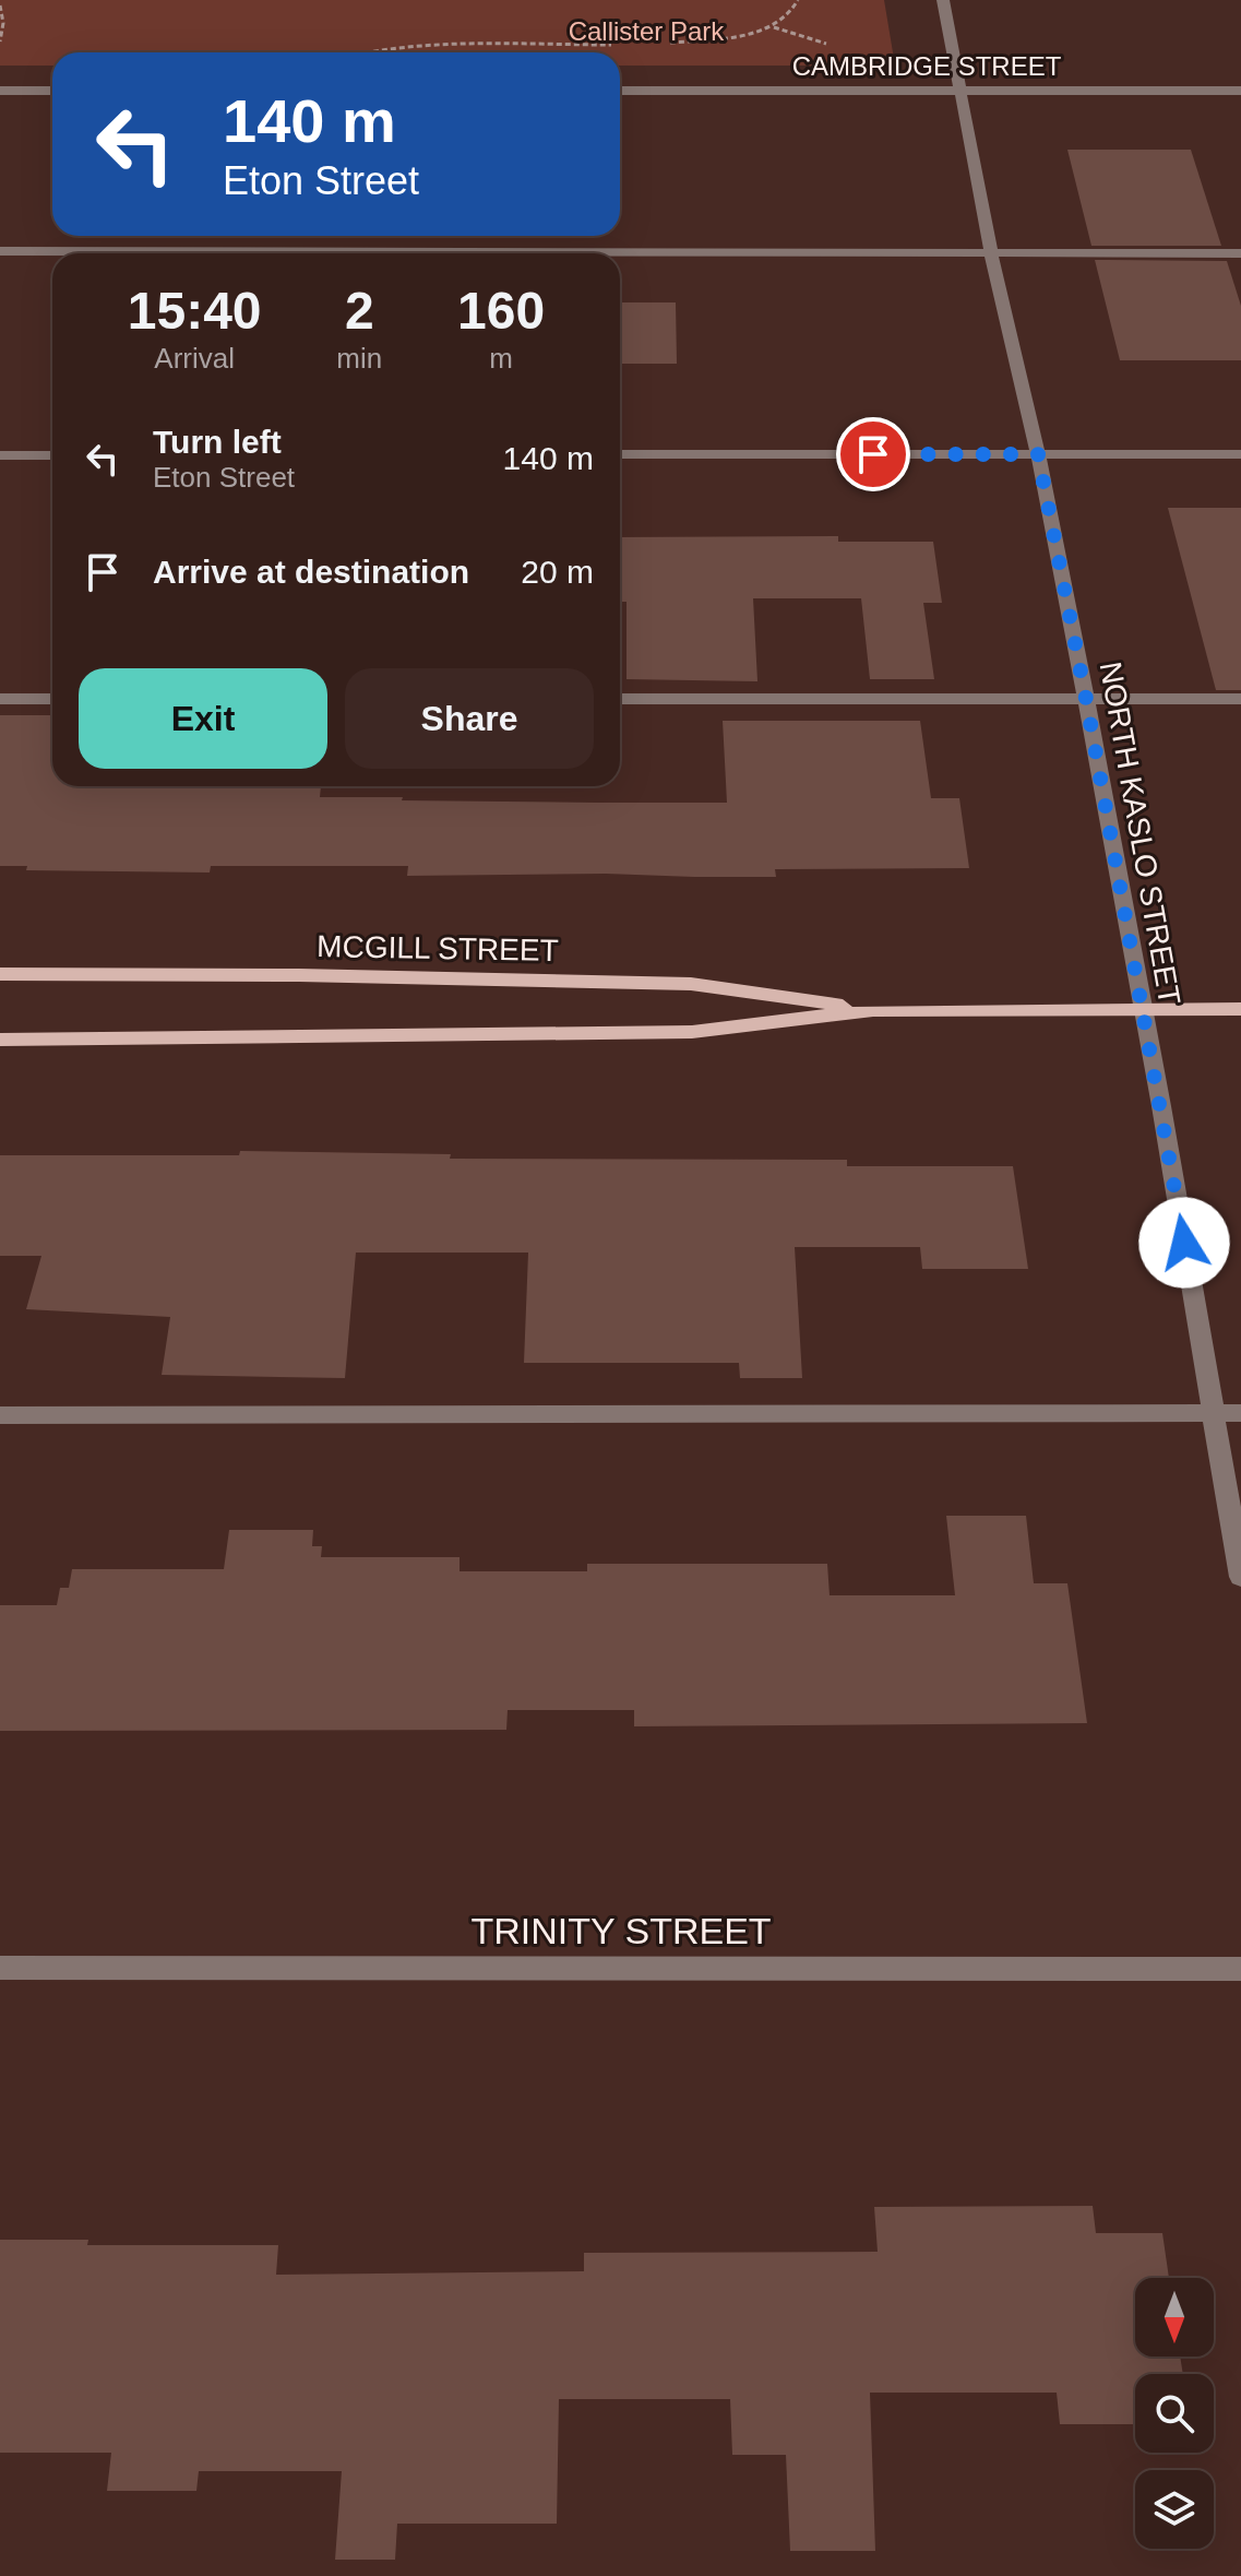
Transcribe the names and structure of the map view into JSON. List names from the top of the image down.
{
  "streets": {
    "main road": ["MCGILL STREET"],
    "street": ["CAMBRIDGE STREET", "NORTH KASLO STREET", "TRINITY STREET"]
  },
  "crossings": [
    ["CAMBRIDGE STREET", "NORTH KASLO STREET"],
    ["NORTH KASLO STREET", "MCGILL STREET"]
  ],
  "parks": ["Callister Park"],
  "north": "bottom",
  "page": {
    "turn": ["140 m", "Eton Street"],
    "eta": [
      "15:40",
      "Arrival",
      "2",
      "min",
      "160",
      "m"
    ],
    "list": [
      {
        "name": "Turn left",
        "note": "Eton Street",
        "value": "140 m"
      },
      {
        "name": "Arrive at destination",
        "value": "20 m"
      }
    ],
    "buttons": ["Exit", "Share"]
  }
}
